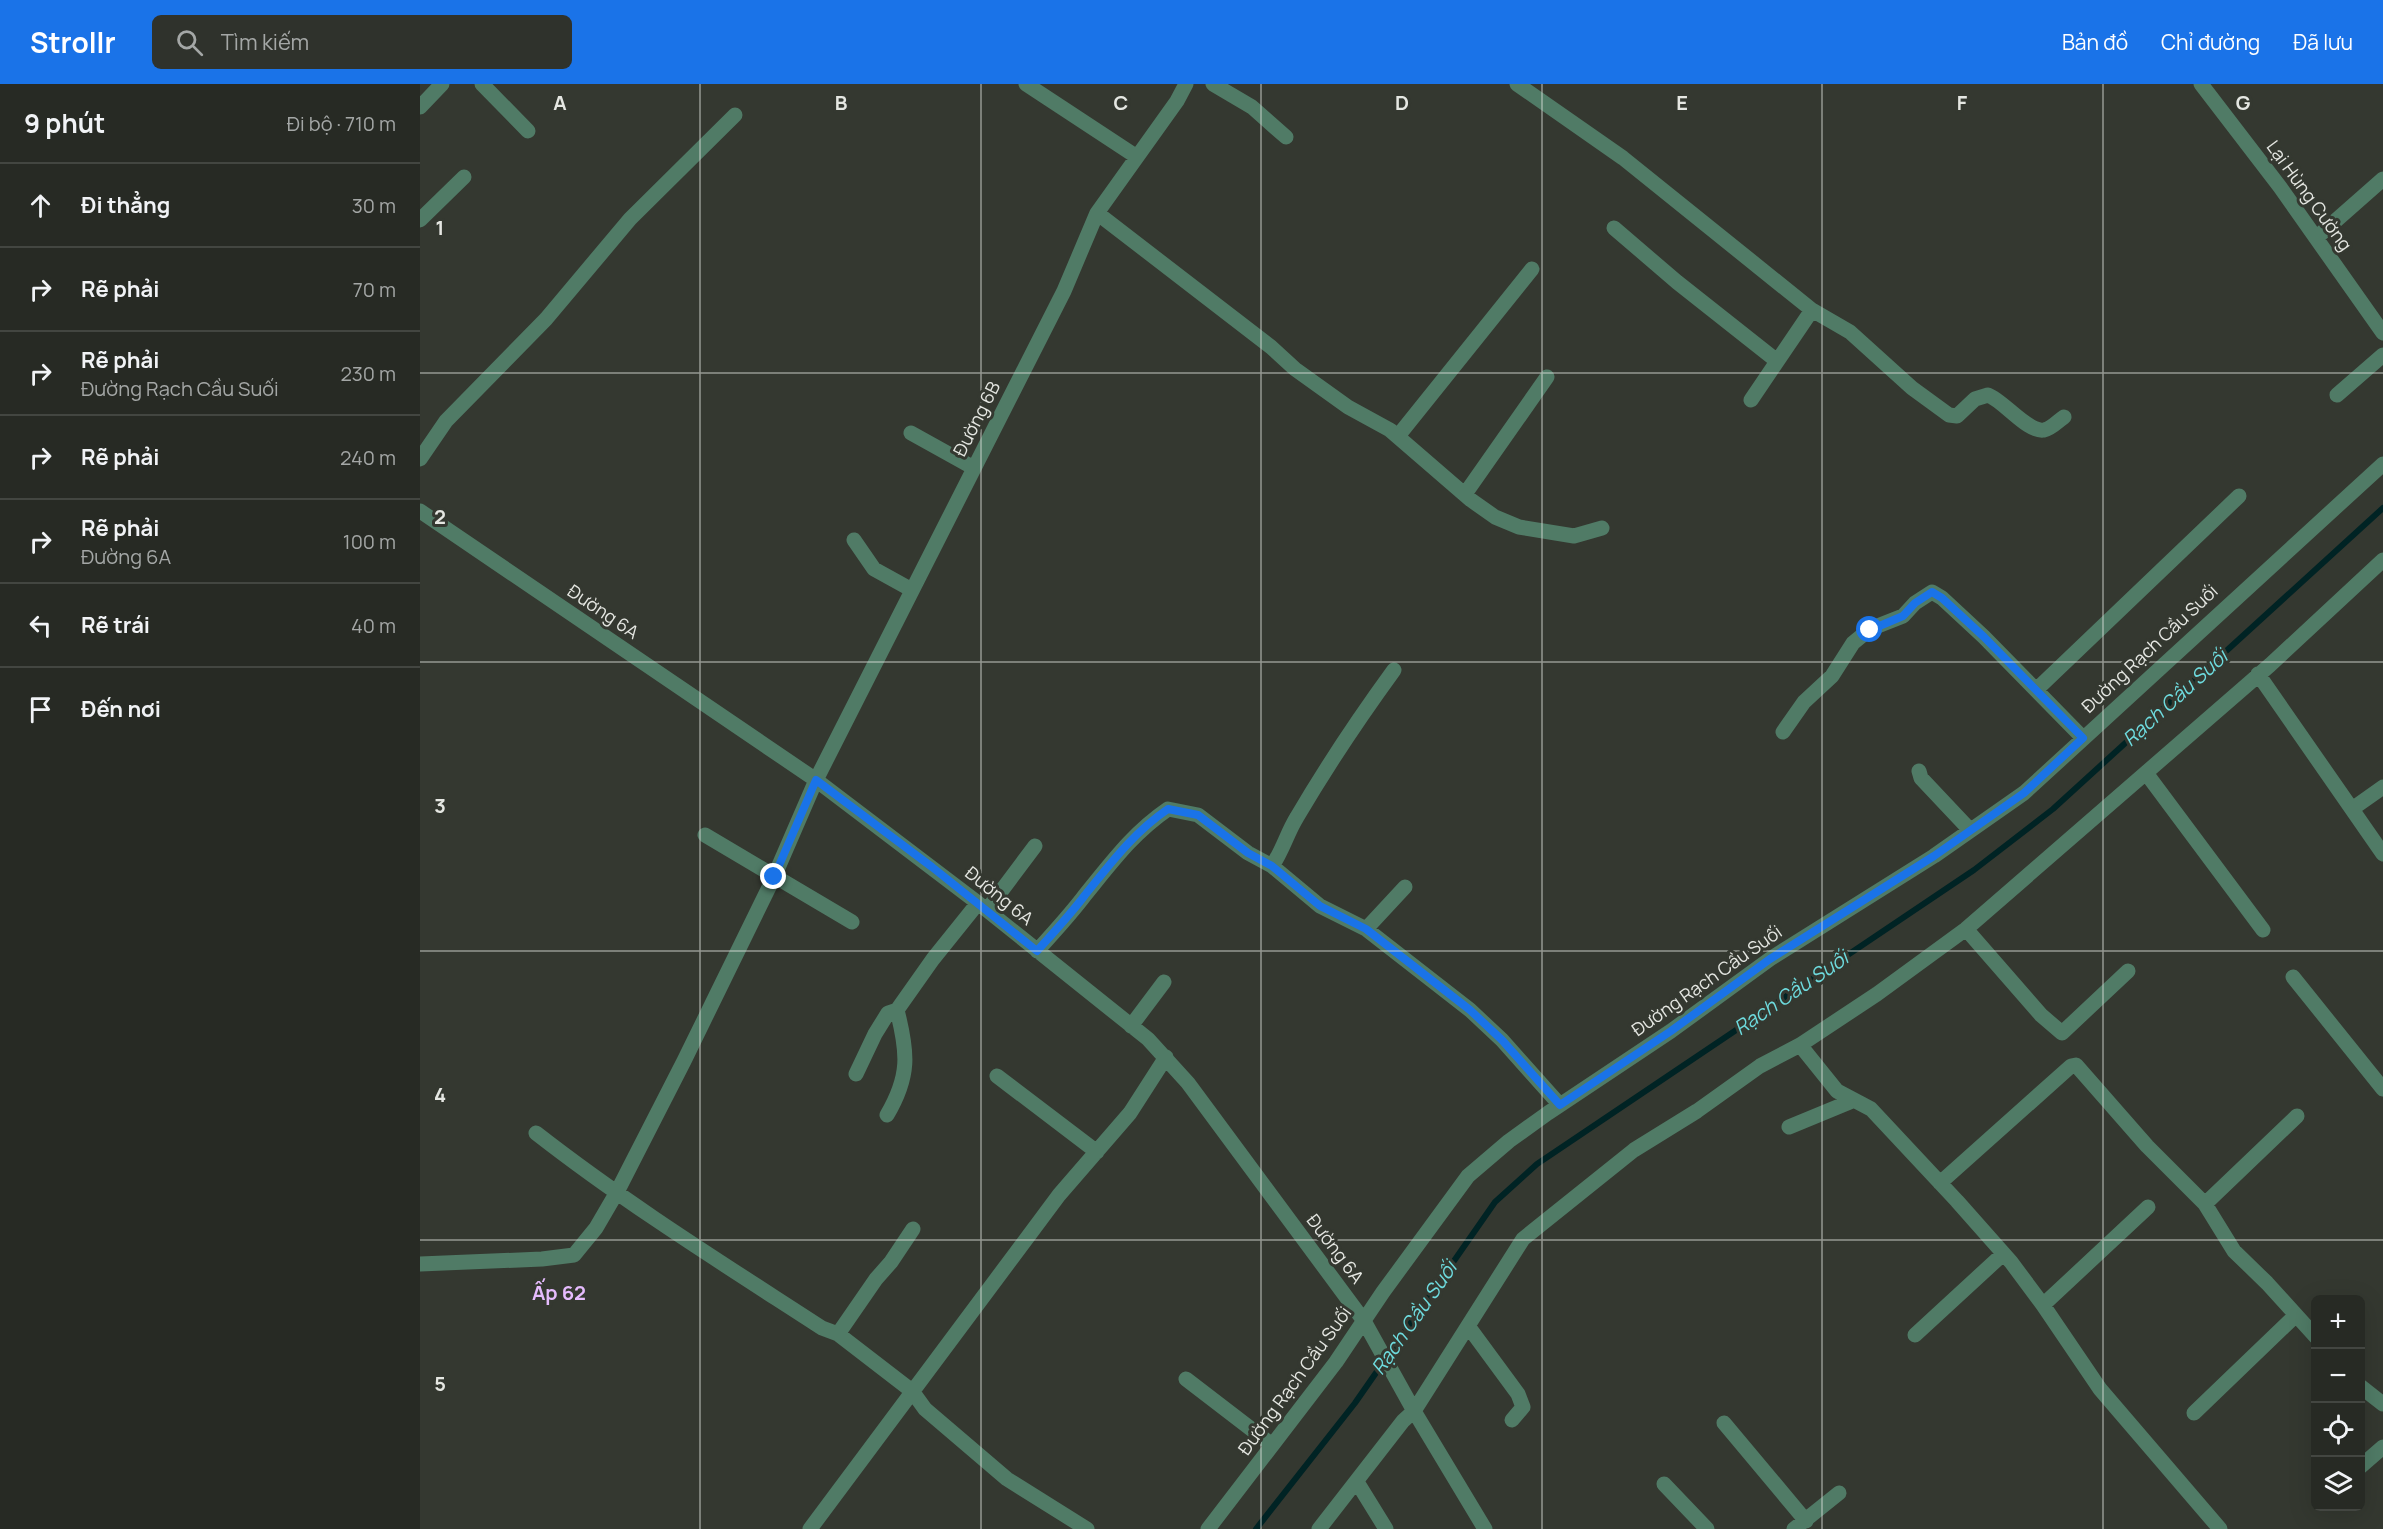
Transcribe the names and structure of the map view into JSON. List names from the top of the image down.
{
  "streets": {
    "street": [
      "Lại Hùng Cường",
      "Đường 6B",
      "Đường 6A",
      "Đường Rạch Cầu Suối"
    ]
  },
  "crossings": [
    ["Đường 6B", "Đường 6A"],
    ["Đường 6A", "Đường Rạch Cầu Suối"]
  ],
  "districts": ["Ấp 62"],
  "water": ["Rạch Cầu Suối"],
  "page": {
    "header": "Strollr",
    "search": "Tìm kiếm",
    "nav": ["Bản đồ", "Chỉ đường", "Đã lưu"],
    "heading": ["9 phút", "Đi bộ · 710 m"],
    "list": [
      ["Đi thẳng", "30 m"],
      ["Rẽ phải", "70 m"],
      ["Rẽ phải", "Đường Rạch Cầu Suối", "230 m"],
      ["Rẽ phải", "240 m"],
      ["Rẽ phải", "Đường 6A", "100 m"],
      ["Rẽ trái", "40 m"],
      "Đến nơi"
    ],
    "map_buttons": ["+", "−"]
  },
  "grid": {
    "columns": [
      "A",
      "B",
      "C",
      "D",
      "E",
      "F",
      "G"
    ],
    "rows": [
      "1",
      "2",
      "3",
      "4",
      "5"
    ]
  }
}
